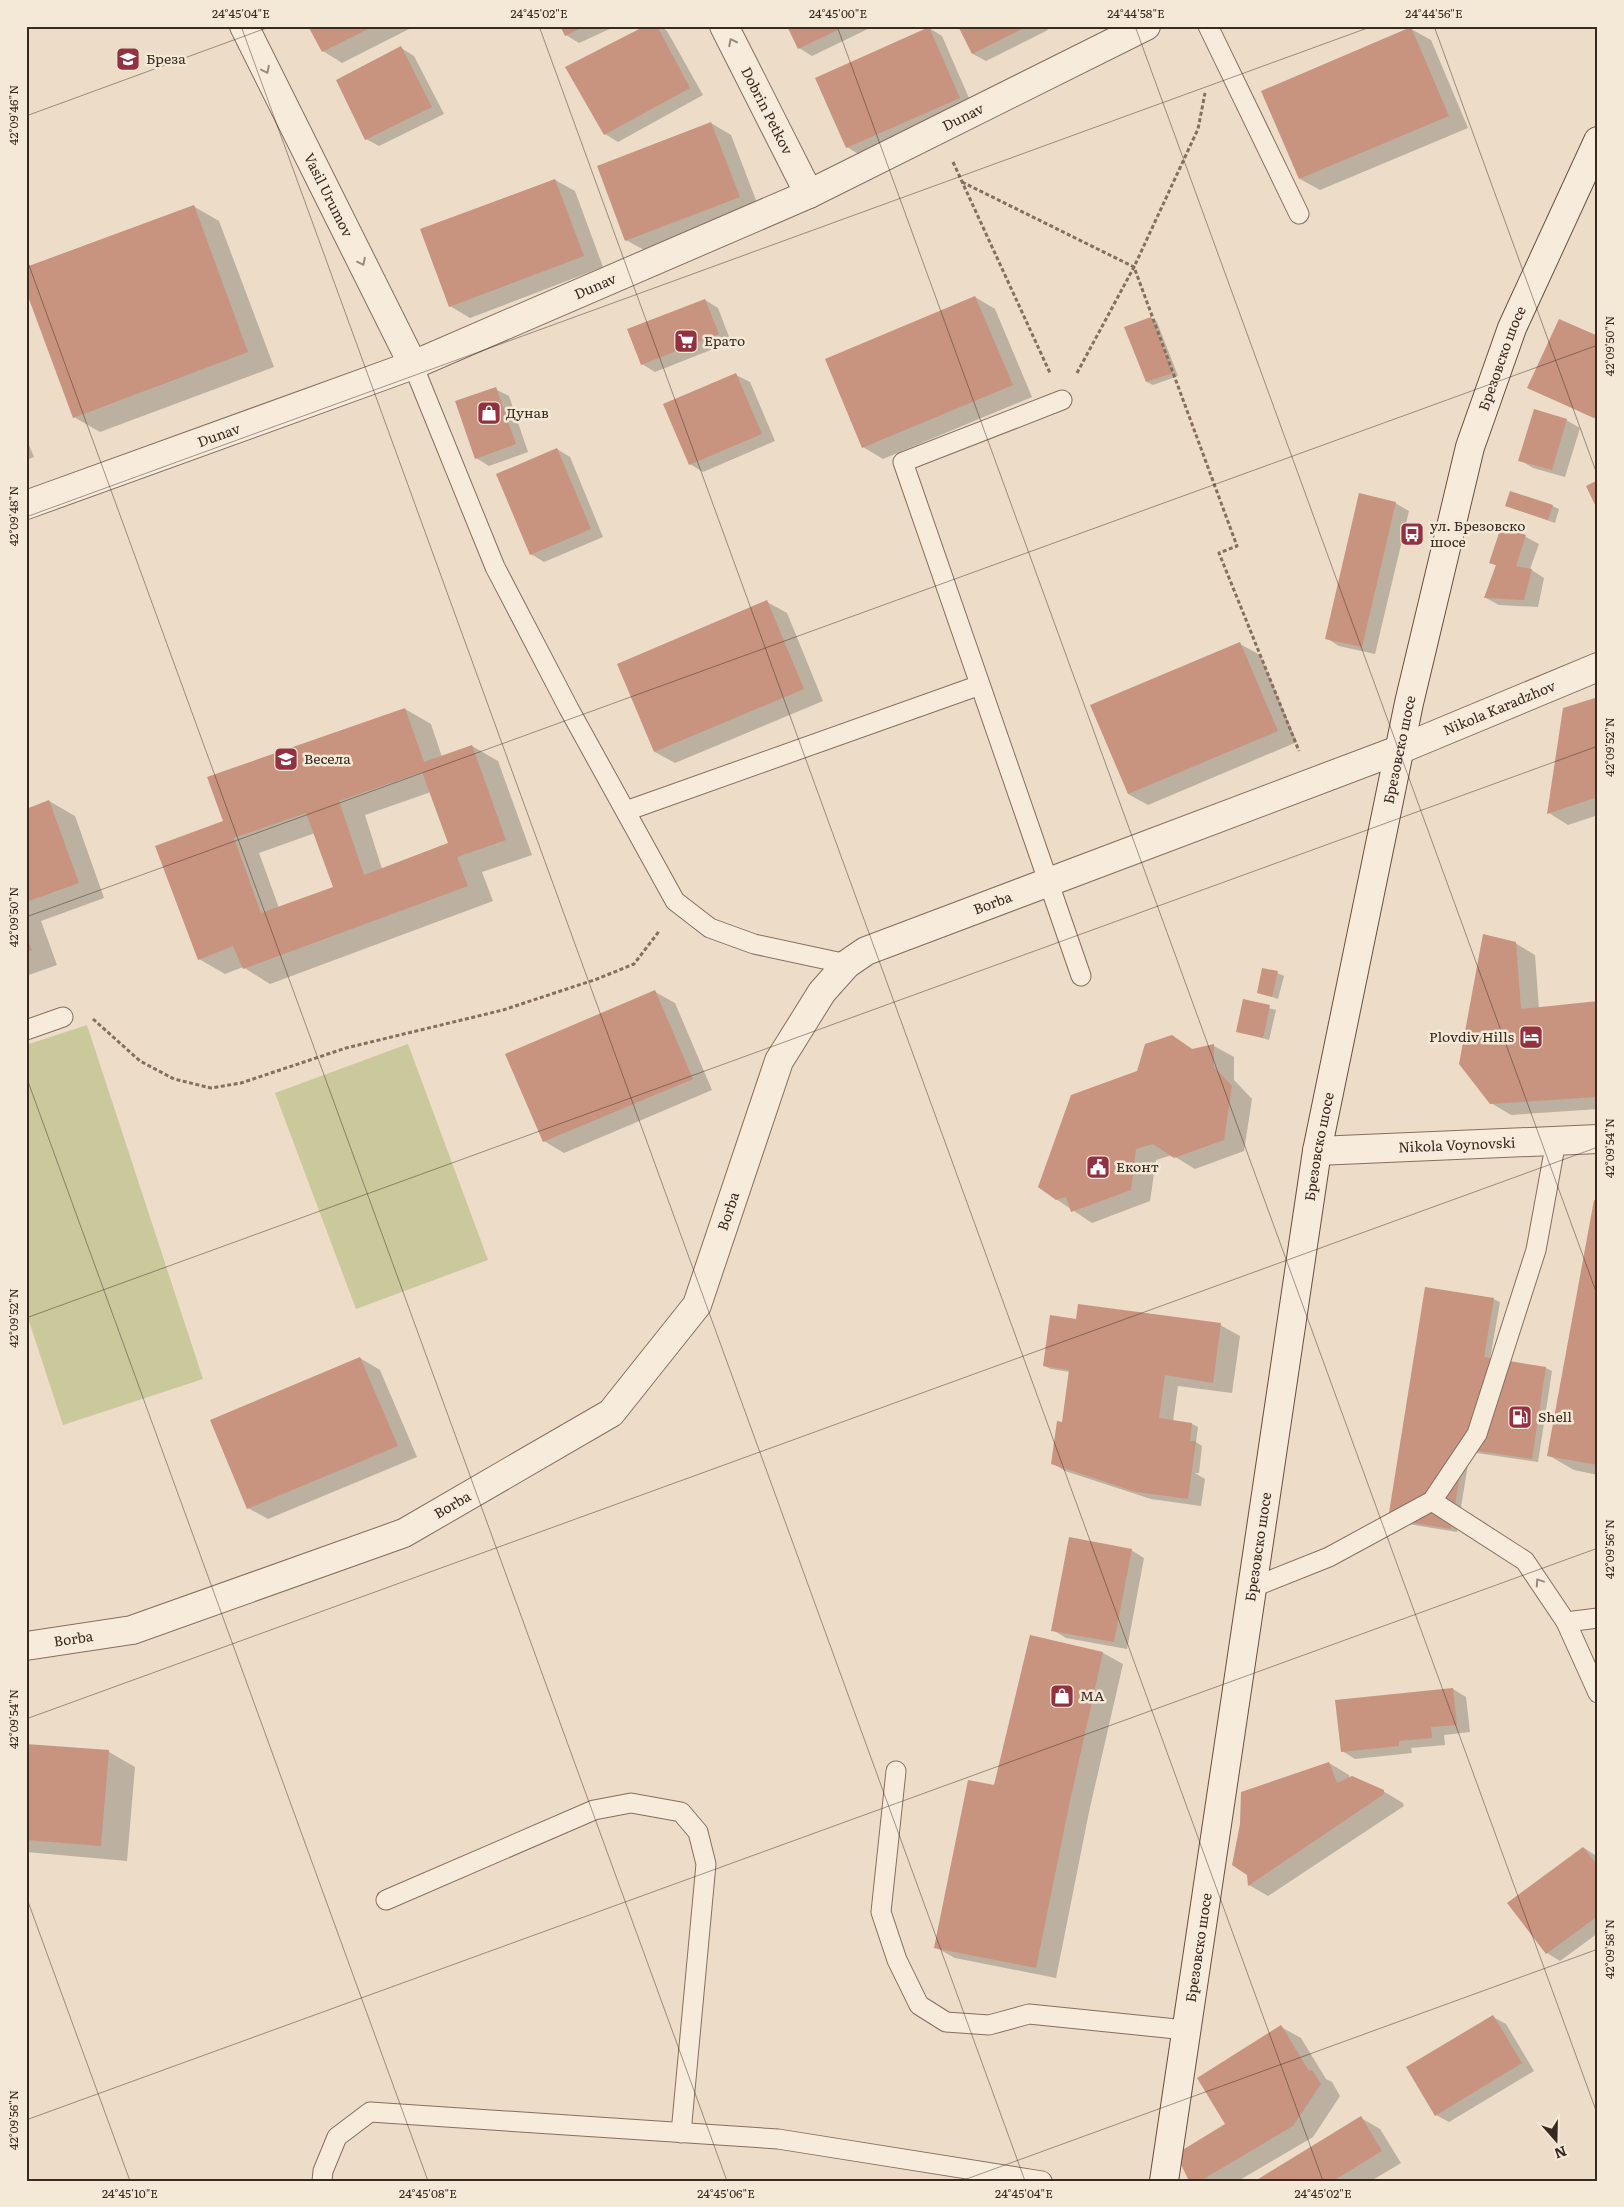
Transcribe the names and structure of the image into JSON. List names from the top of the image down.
{
  "streets": {
    "street": [
      "Dobrin Petkov",
      "Dunav",
      "Vasil Urumov",
      "Брезовско шосе",
      "Nikola Karadzhov",
      "Borba",
      "Nikola Voynovski"
    ]
  },
  "crossings": [
    ["Dobrin Petkov", "Dunav"],
    ["Dunav", "Vasil Urumov"],
    ["Брезовско шосе", "Nikola Karadzhov"],
    ["Брезовско шосе", "Borba"],
    ["Брезовско шосе", "Nikola Voynovski"],
    ["Nikola Karadzhov", "Borba"]
  ],
  "one_way": ["Dobrin Petkov", "Vasil Urumov"],
  "places": {
    "school or university": ["Бреза", "Весела"],
    "supermarket": ["Ерато"],
    "shop": ["Дунав", "МА"],
    "bus stop": ["ул. Брезовско шосе"],
    "hotel": ["Plovdiv Hills"],
    "public building": ["Еконт"],
    "fuel station": ["Shell"]
  },
  "north": "bottom",
  "coordinates": [
    "24°45'04\"E",
    "24°45'02\"E",
    "24°45'00\"E",
    "24°44'58\"E",
    "24°44'56\"E",
    "42°09'46\"N",
    "42°09'50\"N",
    "42°09'48\"N",
    "42°09'52\"N",
    "42°09'54\"N",
    "42°09'56\"N",
    "42°09'58\"N",
    "24°45'10\"E",
    "24°45'08\"E",
    "24°45'06\"E"
  ]
}
